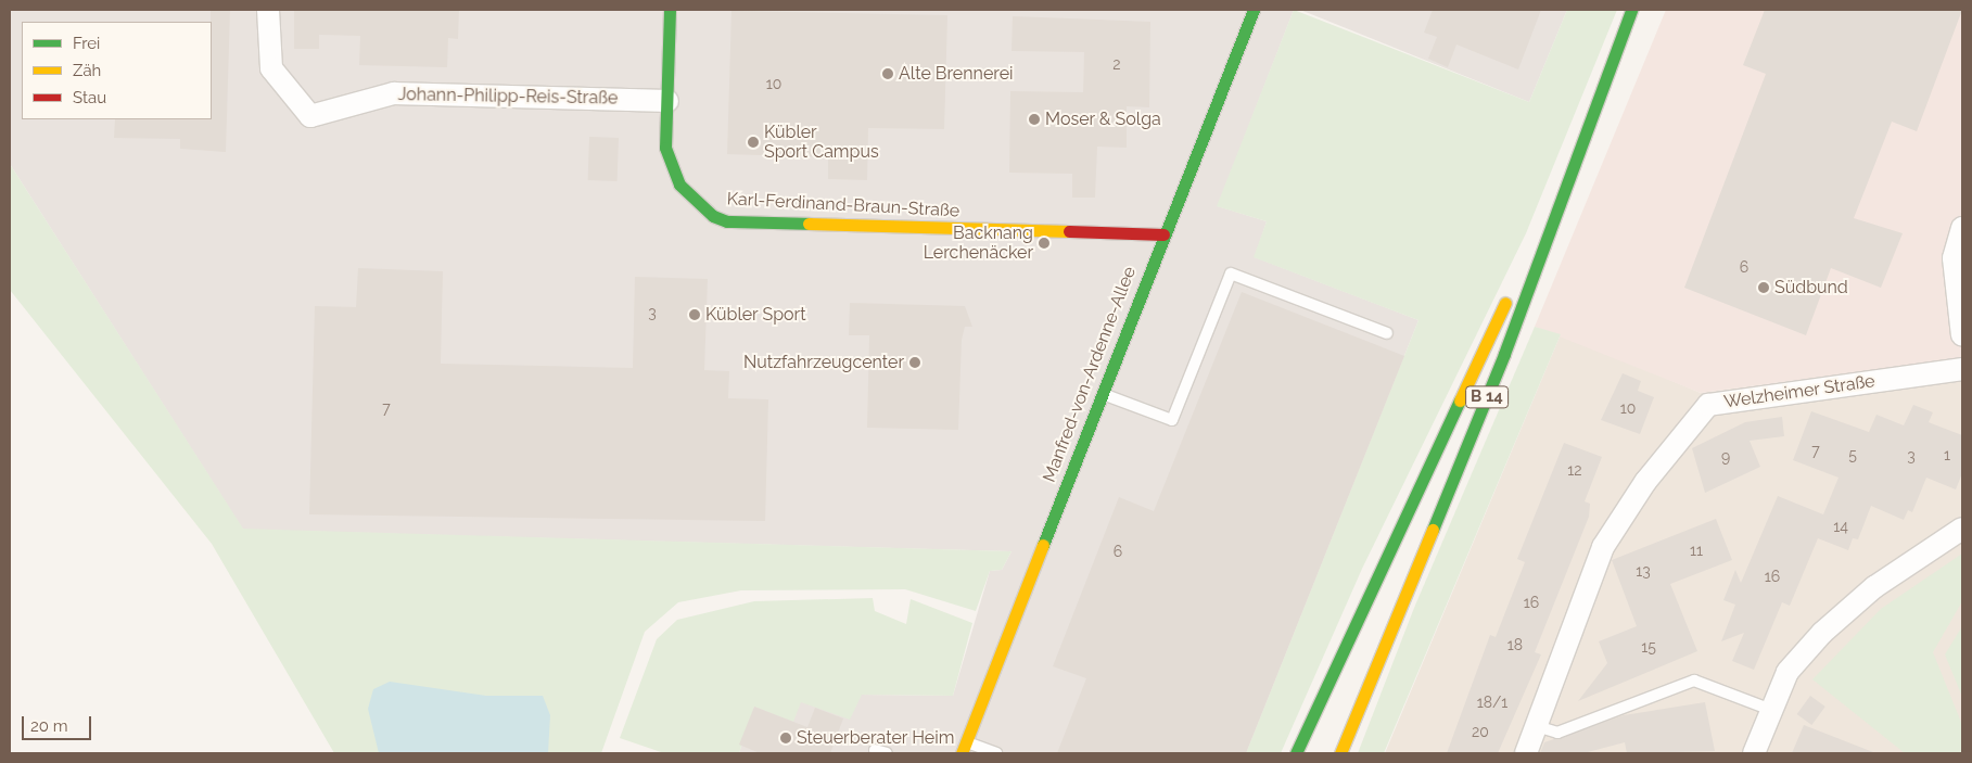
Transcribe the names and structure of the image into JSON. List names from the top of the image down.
{
  "streets": {
    "street": [
      "Johann-Philipp-Reis-Straße",
      "Karl-Ferdinand-Braun-Straße",
      "Manfred-von-Ardenne-Allee",
      "Welzheimer Straße",
      "B 14"
    ]
  },
  "crossings": [
    ["Johann-Philipp-Reis-Straße", "Karl-Ferdinand-Braun-Straße"],
    ["Karl-Ferdinand-Braun-Straße", "Manfred-von-Ardenne-Allee"]
  ],
  "places": [
    "Alte Brennerei",
    "Moser & Solga",
    "Kübler Sport Campus",
    "Backnang Lerchenäcker",
    "Südbund",
    "Kübler Sport",
    "Nutzfahrzeugcenter",
    "Steuerberater Heim"
  ],
  "house_numbers": [
    "2",
    "10",
    "6",
    "3",
    "7",
    "10",
    "7",
    "5",
    "1",
    "3",
    "9",
    "12",
    "14",
    "11",
    "6",
    "13",
    "16",
    "16",
    "18",
    "15",
    "18/1",
    "20"
  ],
  "legend": ["Frei", "Zäh", "Stau"],
  "scale_bar": "20 m"
}
